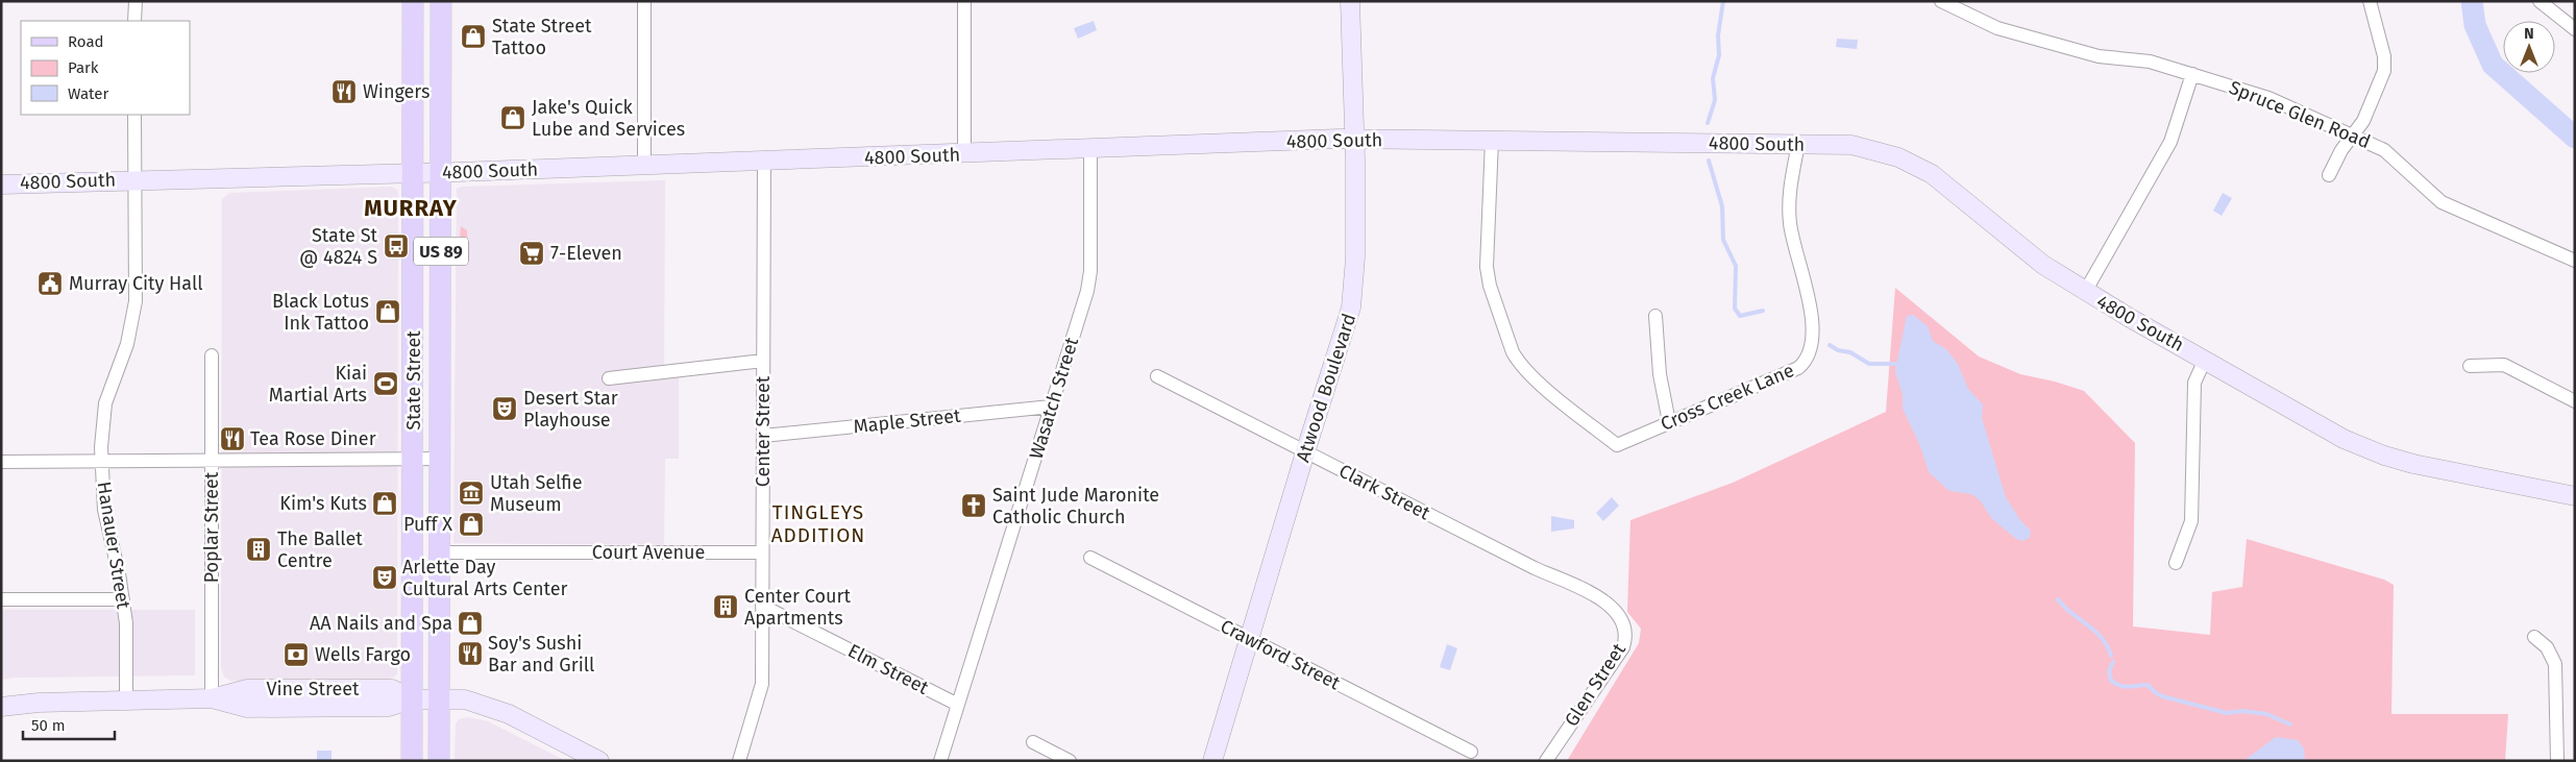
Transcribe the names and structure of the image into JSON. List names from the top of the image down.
{
  "streets": {
    "main road": ["US 89", "State Street"],
    "street": [
      "Spruce Glen Road",
      "4800 South",
      "Atwood Boulevard",
      "Cross Creek Lane",
      "Wasatch Street",
      "Maple Street",
      "Center Street",
      "Clark Street",
      "Poplar Street",
      "Hanauer Street",
      "Court Avenue",
      "Crawford Street",
      "Elm Street",
      "Glen Street",
      "Vine Street"
    ]
  },
  "crossings": [
    ["4800 South", "State Street"],
    ["4800 South", "Atwood Boulevard"],
    ["4800 South", "Cross Creek Lane"],
    ["4800 South", "Wasatch Street"],
    ["4800 South", "Center Street"],
    ["4800 South", "Hanauer Street"],
    ["State Street", "Court Avenue"],
    ["State Street", "Vine Street"],
    ["Atwood Boulevard", "Clark Street"],
    ["Atwood Boulevard", "Crawford Street"],
    ["Wasatch Street", "Maple Street"],
    ["Wasatch Street", "Elm Street"],
    ["Maple Street", "Center Street"],
    ["Center Street", "Court Avenue"],
    ["Center Street", "Elm Street"],
    ["Clark Street", "Glen Street"],
    ["Poplar Street", "Vine Street"],
    ["Hanauer Street", "Vine Street"]
  ],
  "districts": ["MURRAY", "TINGLEYS ADDITION"],
  "places": {
    "shop": [
      "State Street Tattoo",
      "Jake's Quick Lube and Services",
      "Black Lotus Ink Tattoo",
      "Kim's Kuts",
      "Puff X",
      "AA Nails and Spa"
    ],
    "restaurant": ["Wingers", "Tea Rose Diner", "Soy's Sushi Bar and Grill"],
    "bus stop": ["State St @ 4824 S"],
    "supermarket": ["7-Eleven"],
    "public building": ["Murray City Hall"],
    "sports": ["Kiai Martial Arts"],
    "theatre": ["Desert Star Playhouse", "Arlette Day Cultural Arts Center"],
    "museum": ["Utah Selfie Museum"],
    "church": ["Saint Jude Maronite Catholic Church"],
    "building": ["The Ballet Centre", "Center Court Apartments"],
    "bank": ["Wells Fargo"]
  },
  "legend": ["Road", "Park", "Water"],
  "scale_bar": "50 m",
  "north": "top"
}
